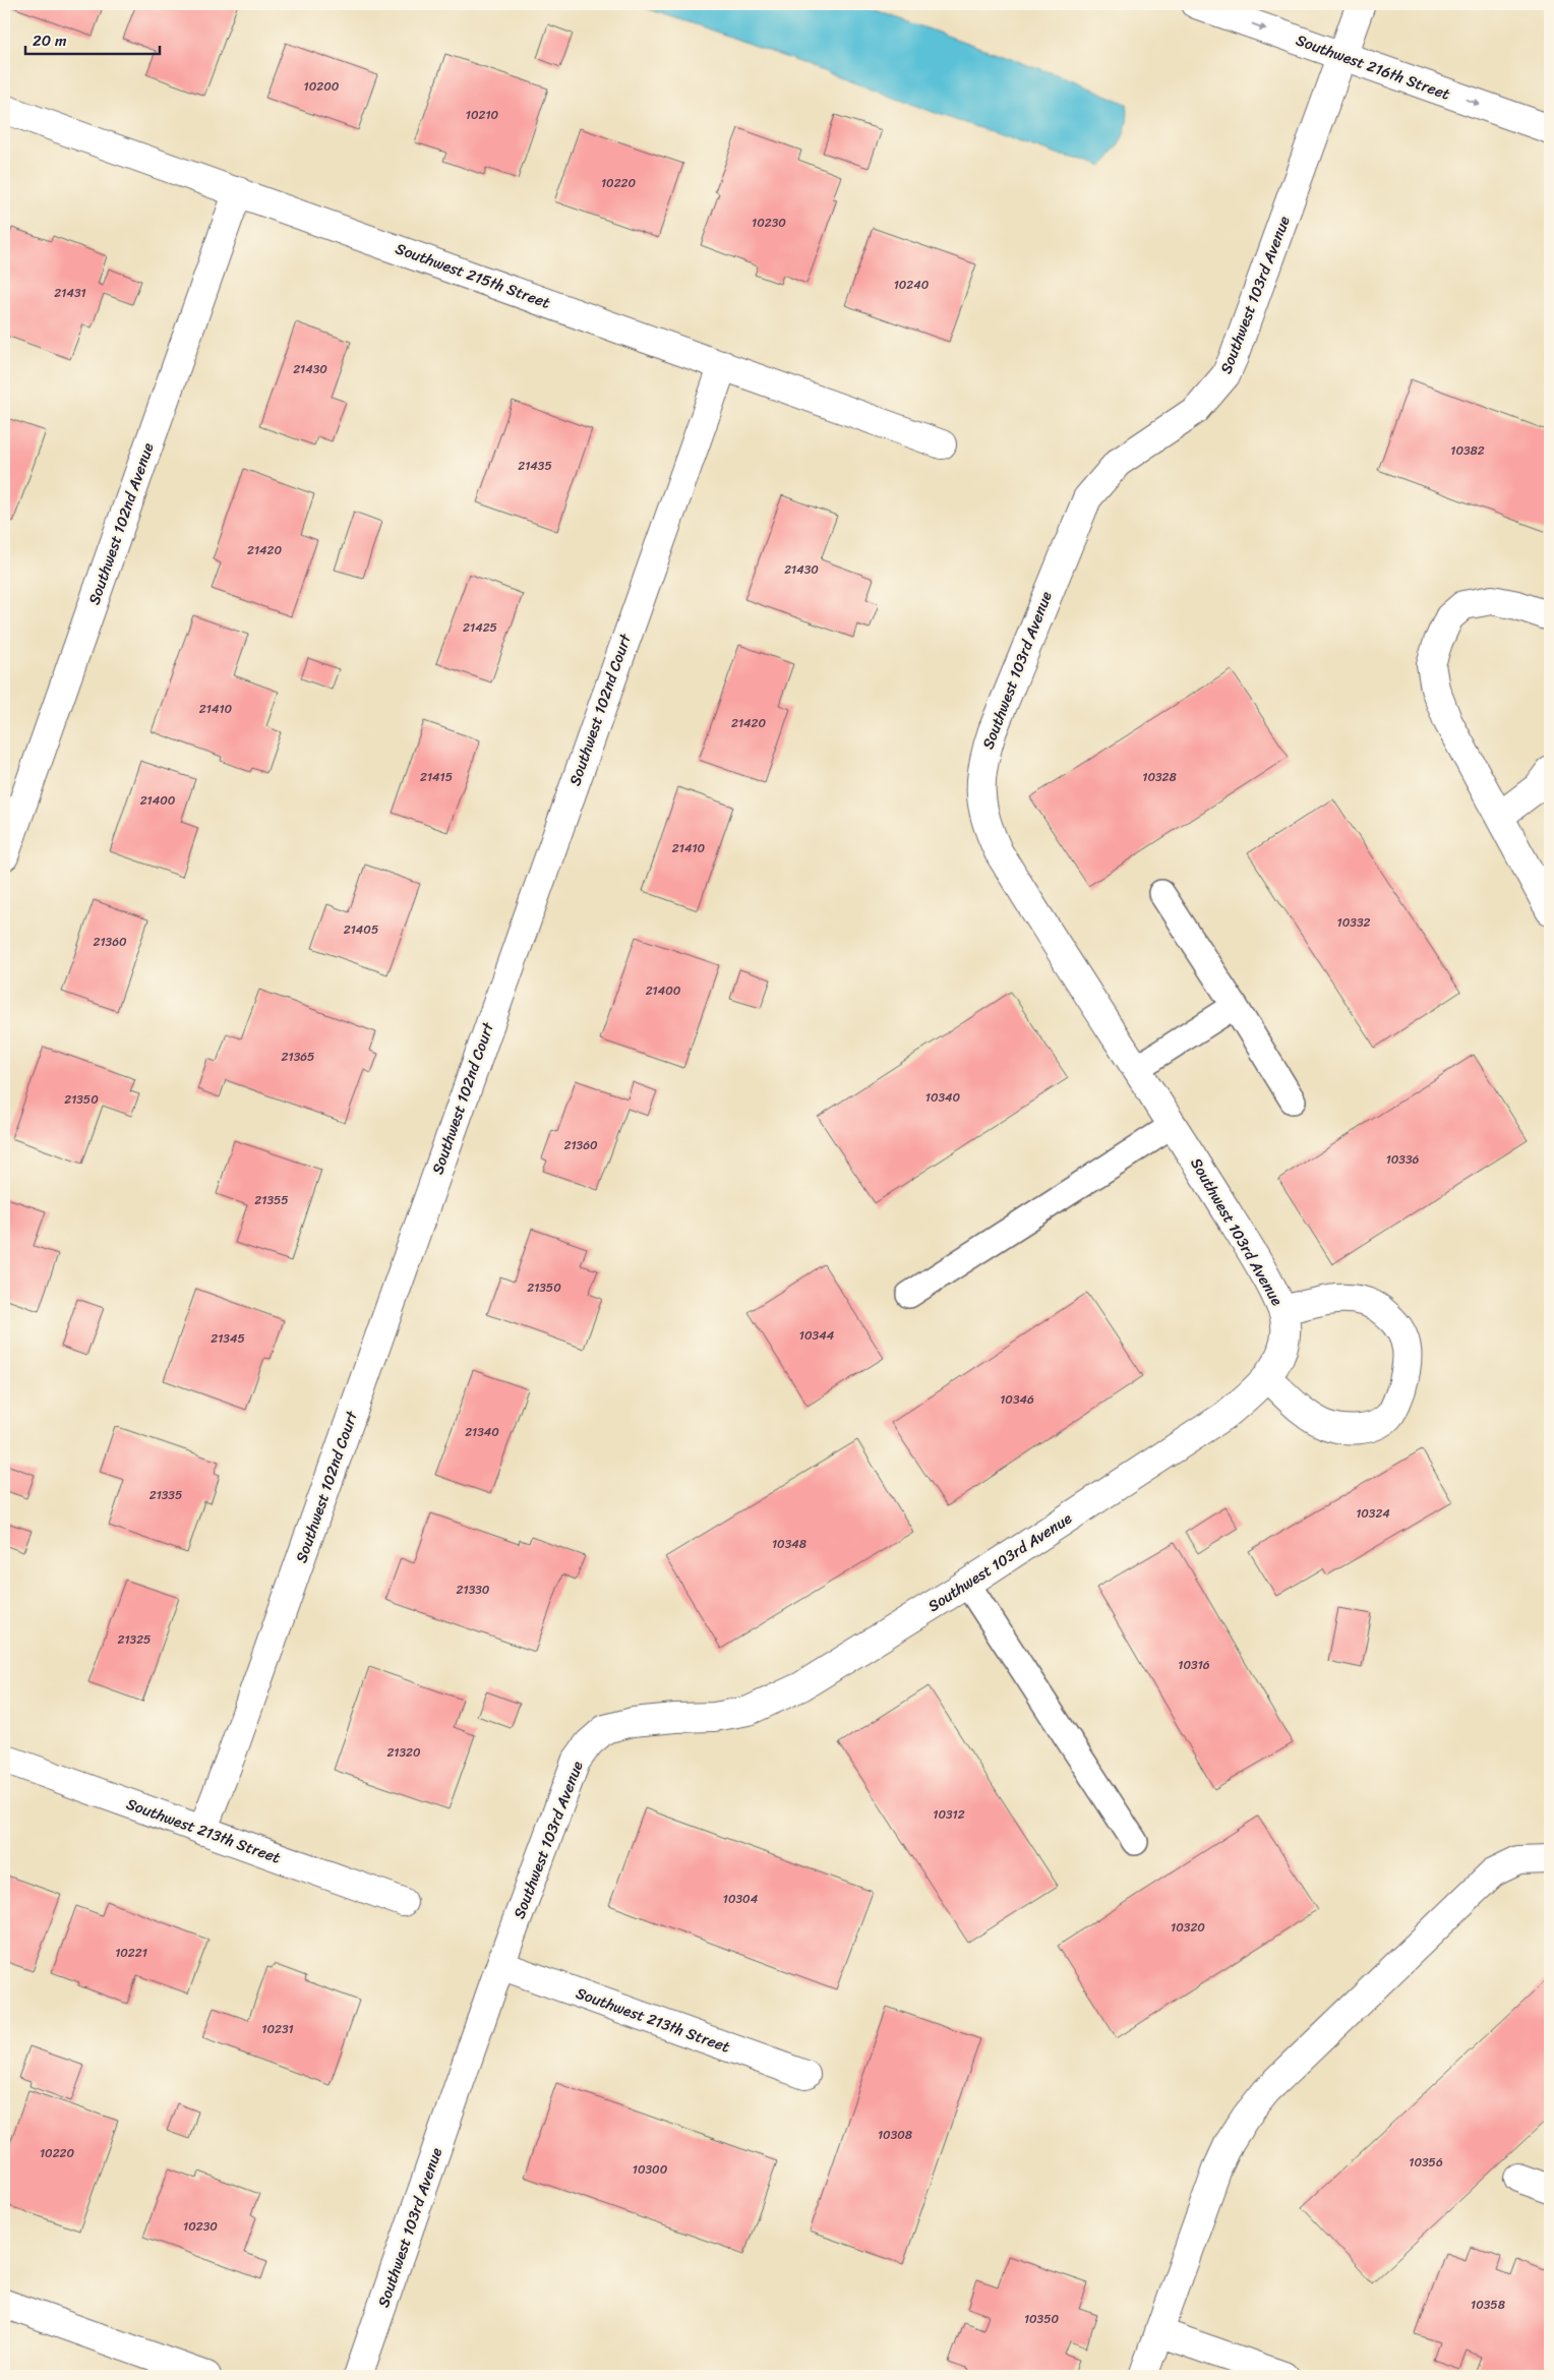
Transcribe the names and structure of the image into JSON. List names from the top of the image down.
{
  "streets": {
    "street": [
      "Southwest 216th Street",
      "Southwest 215th Street",
      "Southwest 103rd Avenue",
      "Southwest 102nd Avenue",
      "Southwest 102nd Court",
      "Southwest 213th Street"
    ]
  },
  "crossings": [
    ["Southwest 216th Street", "Southwest 103rd Avenue"],
    ["Southwest 215th Street", "Southwest 102nd Avenue"],
    ["Southwest 215th Street", "Southwest 102nd Court"],
    ["Southwest 103rd Avenue", "Southwest 213th Street"],
    ["Southwest 102nd Court", "Southwest 213th Street"]
  ],
  "one_way": ["Southwest 216th Street"],
  "house_numbers": [
    "10200",
    "10210",
    "10220",
    "10230",
    "10240",
    "21431",
    "21430",
    "10382",
    "21435",
    "21420",
    "21430",
    "21425",
    "21410",
    "21420",
    "21415",
    "10328",
    "21400",
    "21410",
    "10332",
    "21405",
    "21360",
    "21400",
    "21365",
    "10340",
    "21350",
    "21360",
    "10336",
    "21355",
    "21350",
    "10344",
    "21345",
    "10346",
    "21340",
    "21335",
    "10324",
    "10348",
    "21330",
    "21325",
    "10316",
    "21320",
    "10312",
    "10304",
    "10320",
    "10221",
    "10231",
    "10308",
    "10220",
    "10356",
    "10300",
    "10230",
    "10358",
    "10350"
  ],
  "scale_bar": "20 m"
}
